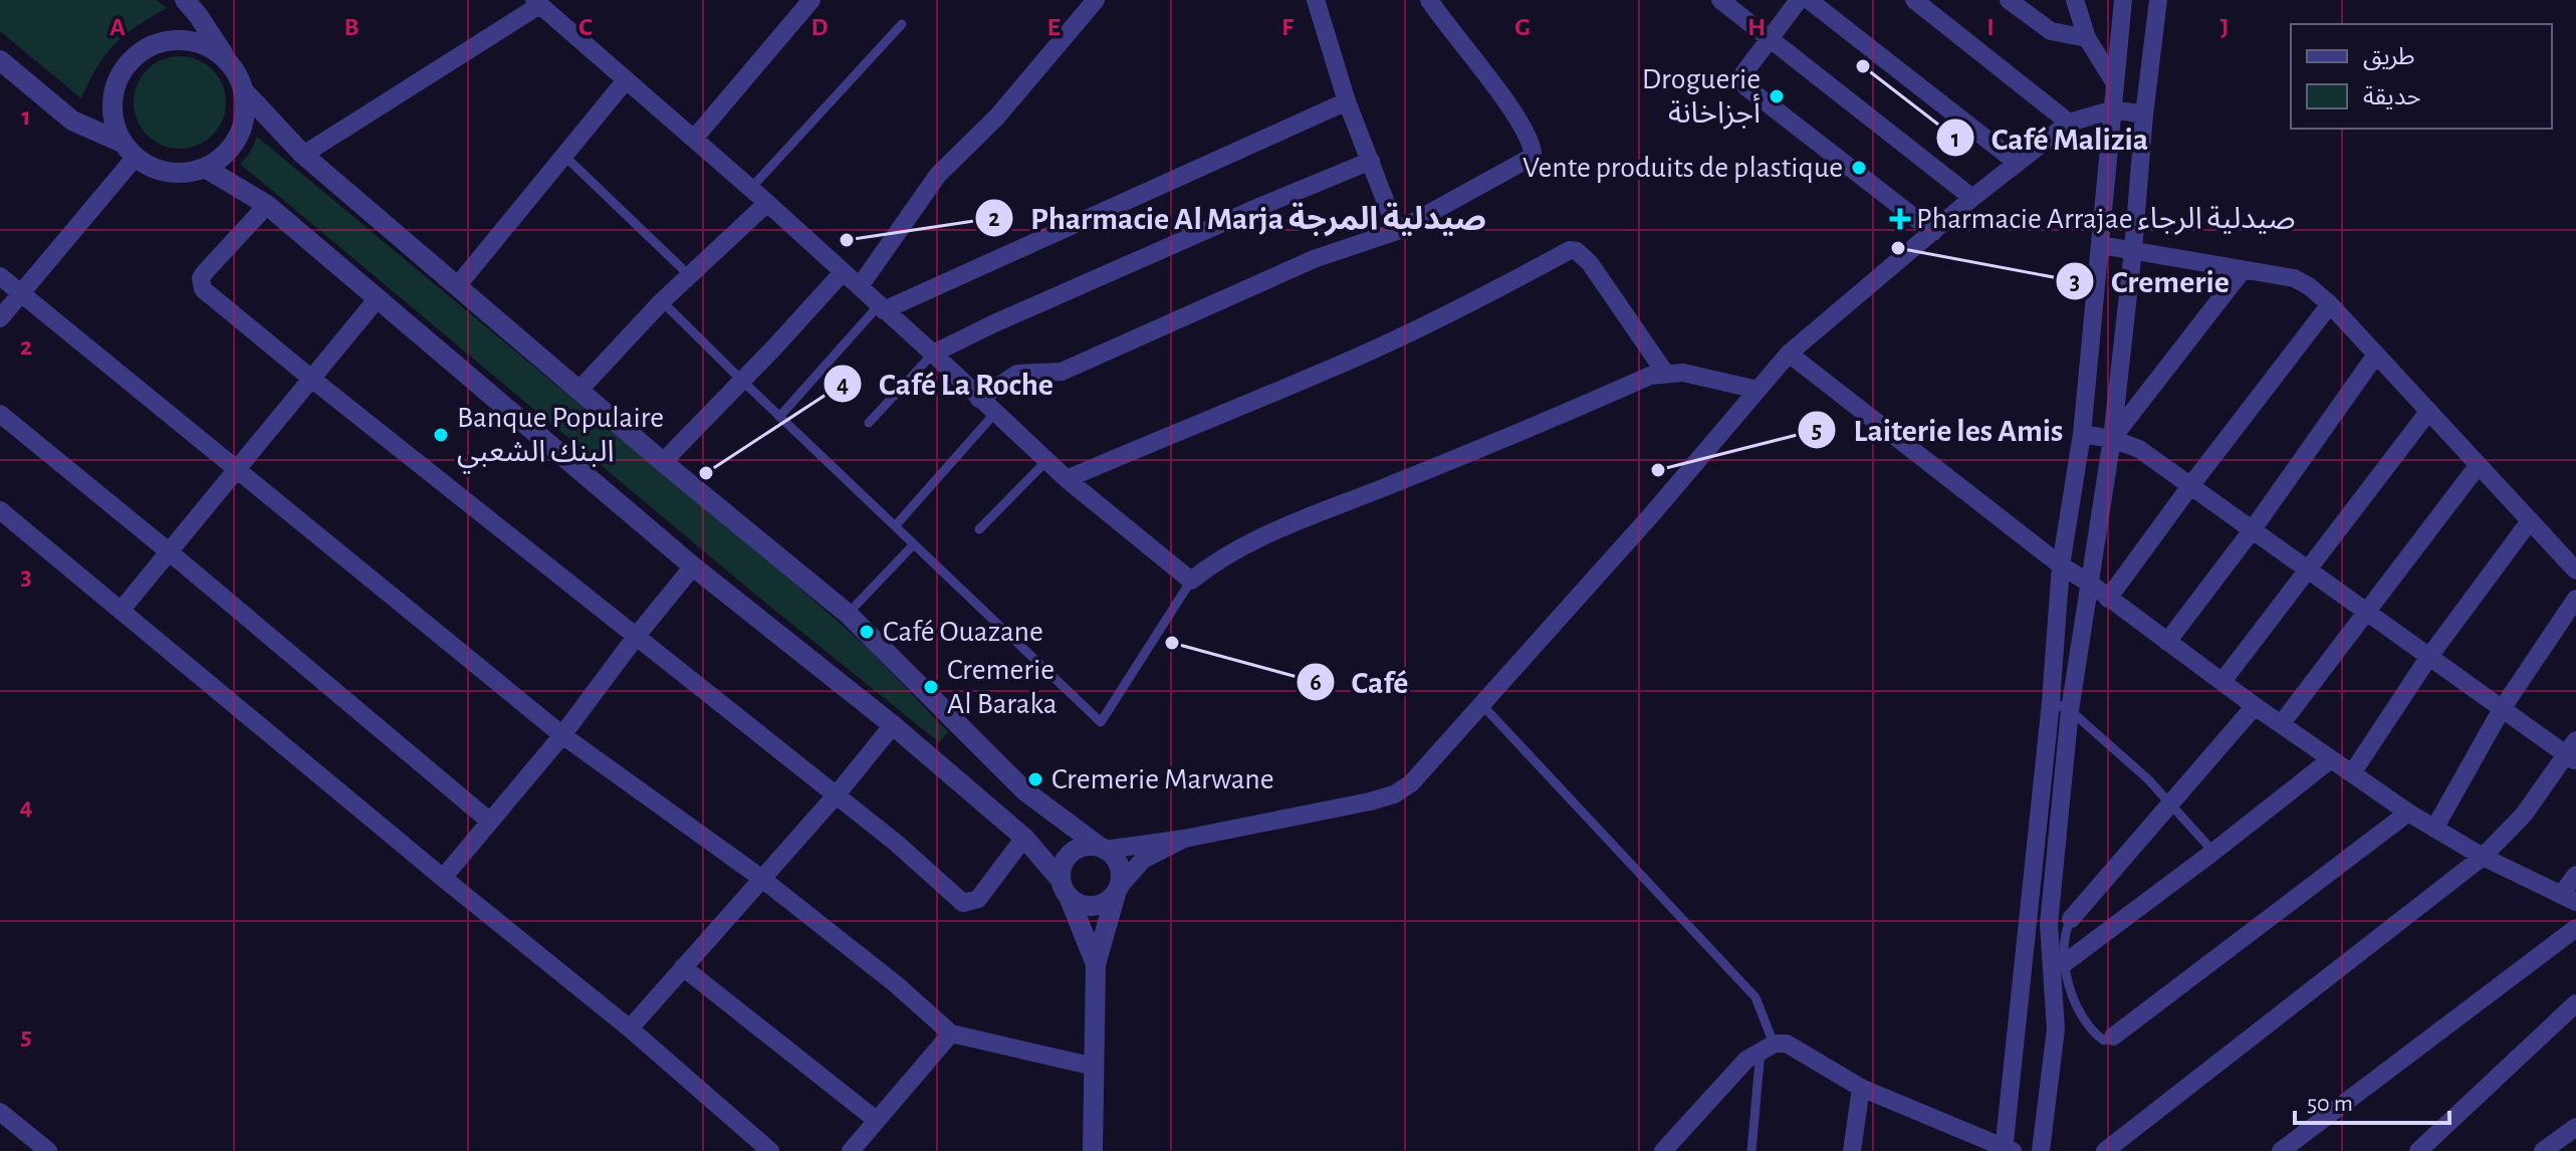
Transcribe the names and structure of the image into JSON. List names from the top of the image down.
{
  "places": {
    "other": [
      "Café Malizia",
      "Droguerie أجزاخانة",
      "Vente produits de plastique",
      "Pharmacie Al Marja صيدلية المرجة",
      "Cremerie",
      "Banque Populaire البنك الشعبي",
      "Laiterie les Amis",
      "Café La Roche",
      "Café Ouazane",
      "Café",
      "Cremerie Al Baraka",
      "Cremerie Marwane"
    ],
    "health": ["Pharmacie Arrajae صيدلية الرجاء"]
  },
  "legend": ["طريق", "حديقة"],
  "scale_bar": "50 m",
  "grid": {
    "columns": [
      "A",
      "B",
      "C",
      "D",
      "E",
      "F",
      "G",
      "H",
      "I",
      "J"
    ],
    "rows": [
      "1",
      "2",
      "3",
      "4",
      "5"
    ]
  }
}
